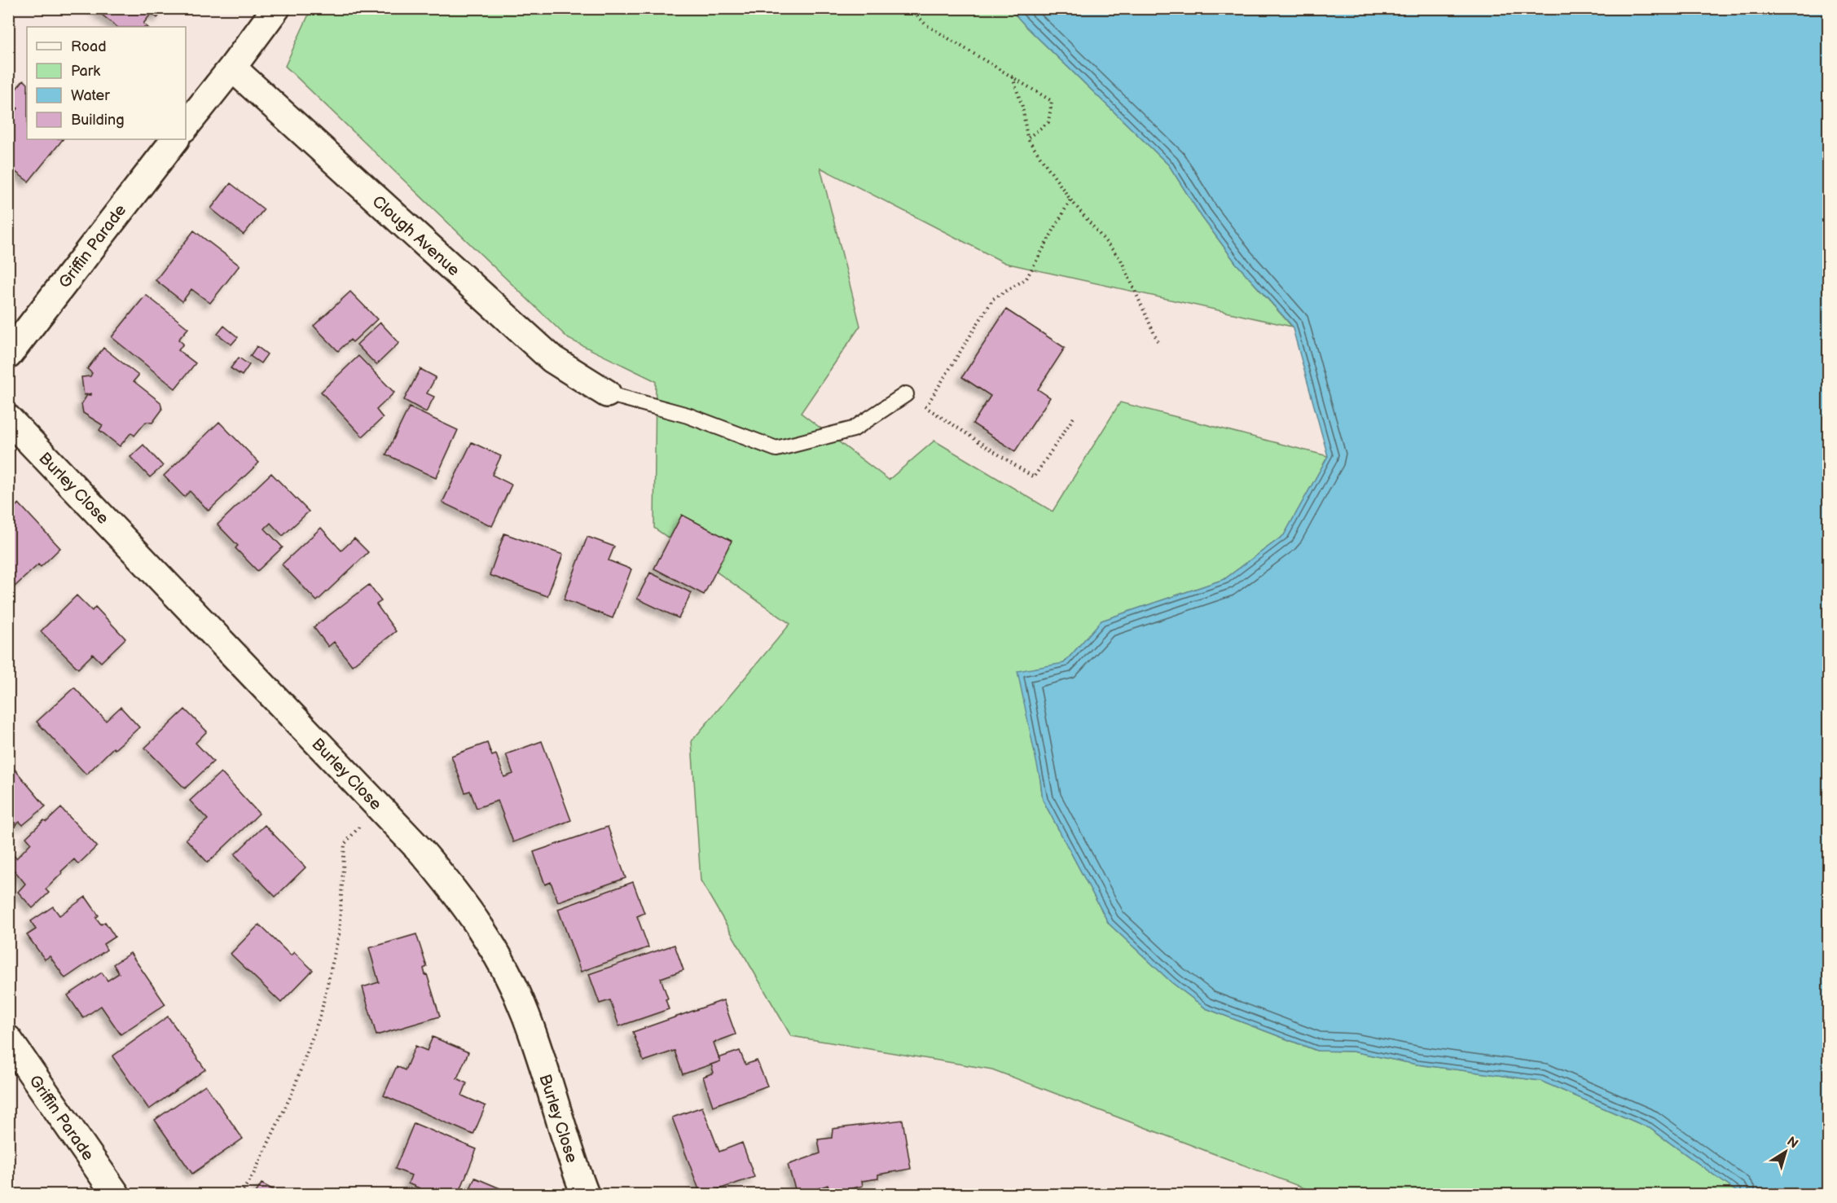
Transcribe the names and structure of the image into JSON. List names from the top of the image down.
{
  "streets": {
    "street": ["Clough Avenue", "Griffin Parade", "Burley Close"]
  },
  "legend": [
    "Road",
    "Park",
    "Water",
    "Building"
  ],
  "north": "top right"
}
